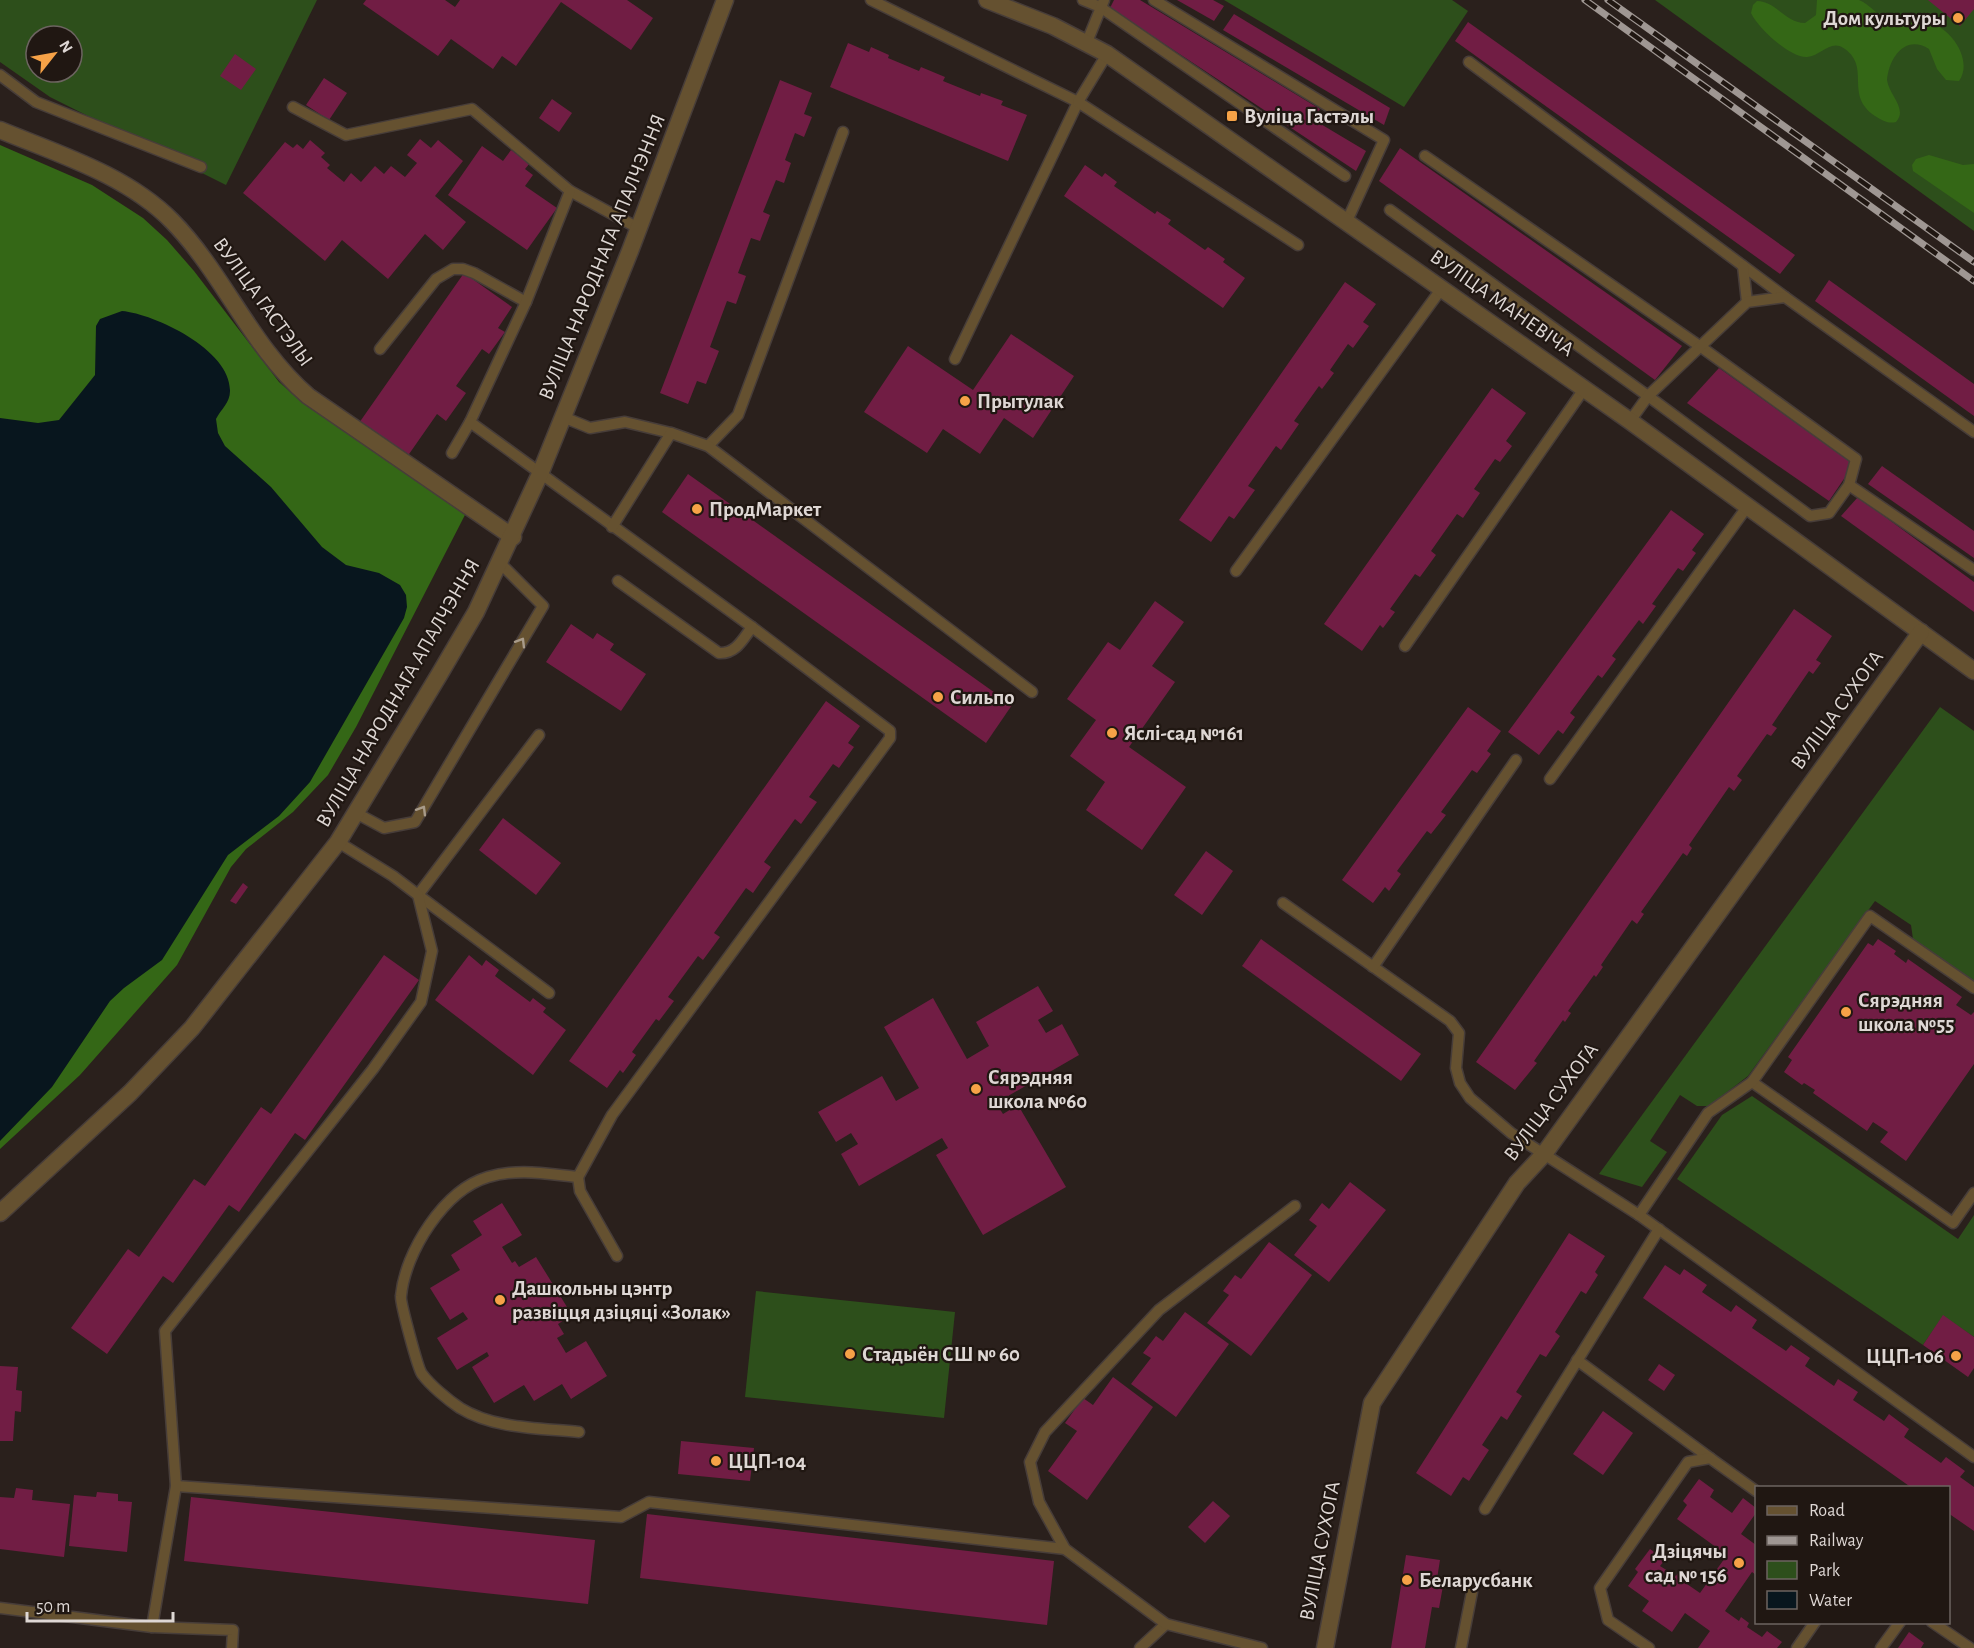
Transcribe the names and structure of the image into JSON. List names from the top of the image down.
{
  "streets": {
    "street": [
      "ВУЛІЦА НАРОДНАГА АПАЛЧЭННЯ",
      "ВУЛІЦА ГАСТЭЛЫ",
      "ВУЛІЦА МАНЕВІЧА",
      "ВУЛІЦА СУХОГА"
    ]
  },
  "crossings": [
    ["ВУЛІЦА НАРОДНАГА АПАЛЧЭННЯ", "ВУЛІЦА ГАСТЭЛЫ"],
    ["ВУЛІЦА МАНЕВІЧА", "ВУЛІЦА СУХОГА"]
  ],
  "places": {
    "other": [
      "Дом культуры",
      "Прытулак",
      "ПродМаркет",
      "Сильпо",
      "Яслі-сад №161",
      "Сярэдняя школа №55",
      "Сярэдняя школа №60",
      "Дашкольны цэнтр развіцця дзіцяці «Золак»",
      "Стадыён СШ № 60",
      "ЦЦП-106",
      "ЦЦП-104",
      "Дзіцячы сад № 156",
      "Беларусбанк"
    ],
    "transit": ["Вуліца Гастэлы"]
  },
  "legend": [
    "Road",
    "Railway",
    "Park",
    "Water"
  ],
  "scale_bar": "50 m",
  "north": "top right"
}
